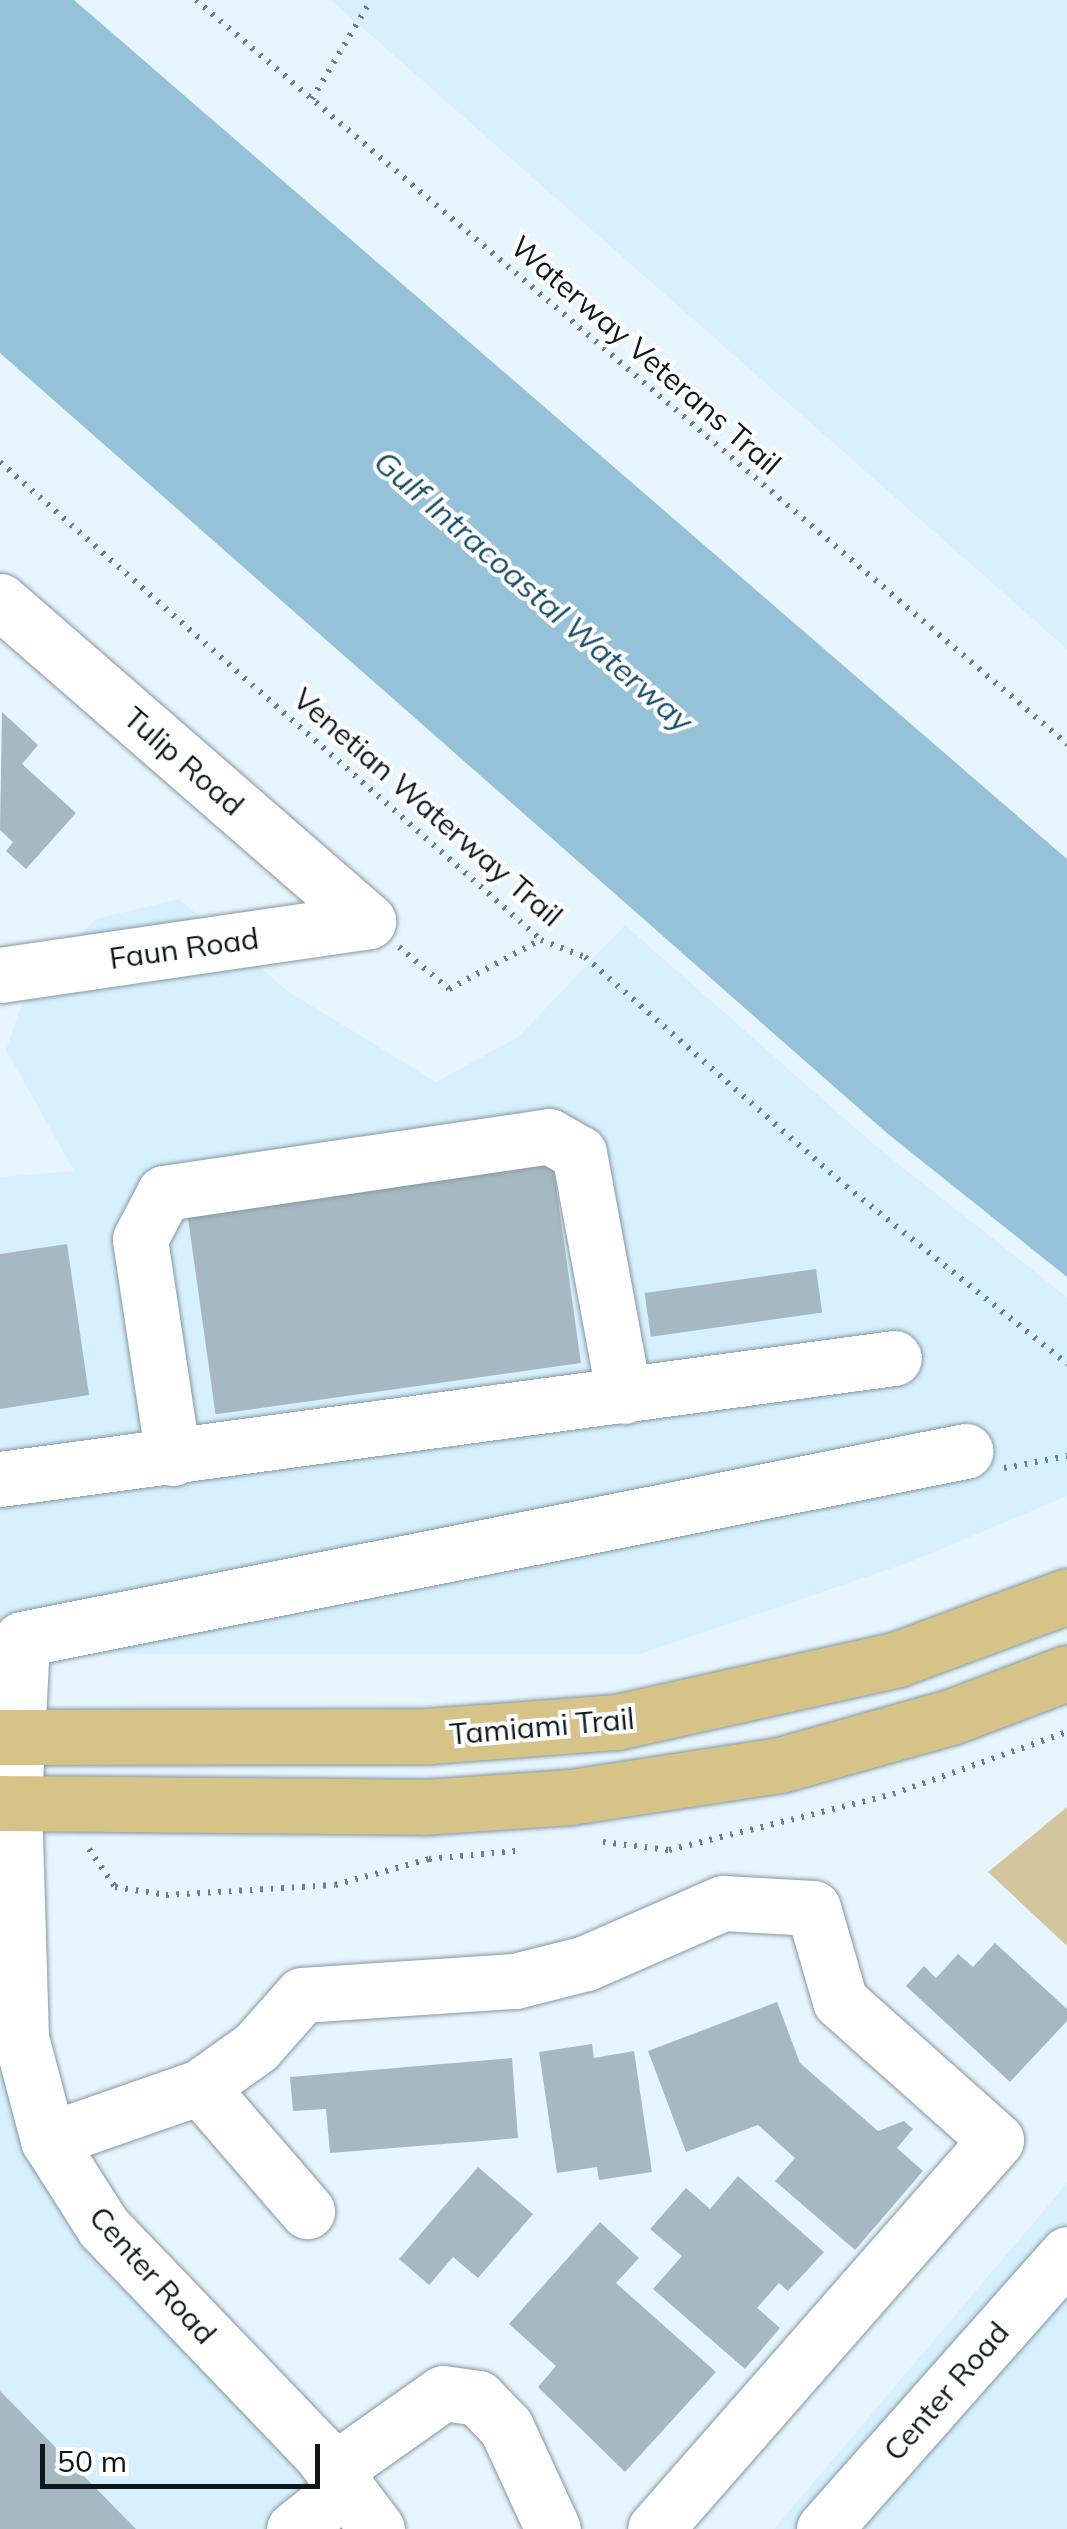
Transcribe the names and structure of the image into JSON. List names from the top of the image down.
{
  "streets": {
    "main road": ["Tamiami Trail"],
    "street": ["Tulip Road", "Faun Road", "Center Road"],
    "path": ["Waterway Veterans Trail", "Venetian Waterway Trail"]
  },
  "crossings": [
    ["Tulip Road", "Faun Road"],
    ["Tamiami Trail", "Center Road"]
  ],
  "water": ["Gulf Intracoastal Waterway"],
  "scale_bar": "50 m"
}
